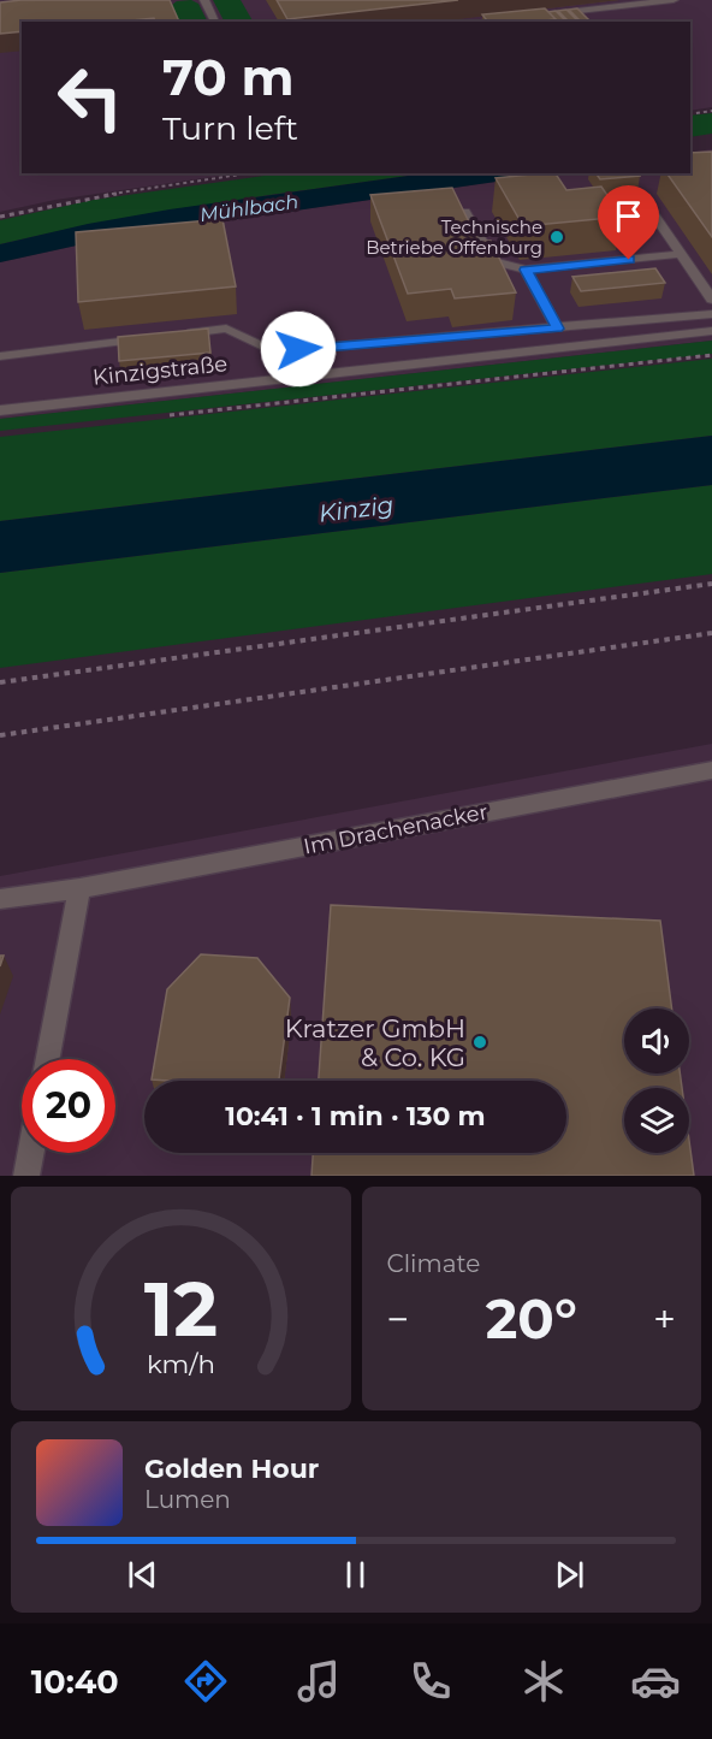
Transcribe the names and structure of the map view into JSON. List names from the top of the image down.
{
  "streets": {
    "street": ["Im Drachenacker"],
    "lane": ["Kinzigstraße"]
  },
  "water": ["Mühlbach", "Kinzig"],
  "places": ["Technische Betriebe Offenburg", "Kratzer GmbH & Co. KG"],
  "page": {
    "turn": ["70 m", "Turn left"],
    "limit": "20",
    "trip": "10:41 · 1 min · 130 m",
    "tile": "Climate",
    "heat": ["−", "20°", "+"],
    "song": ["Golden Hour", "Lumen"],
    "tabs": "10:40",
    "gauge": ["12", "km/h"]
  }
}
